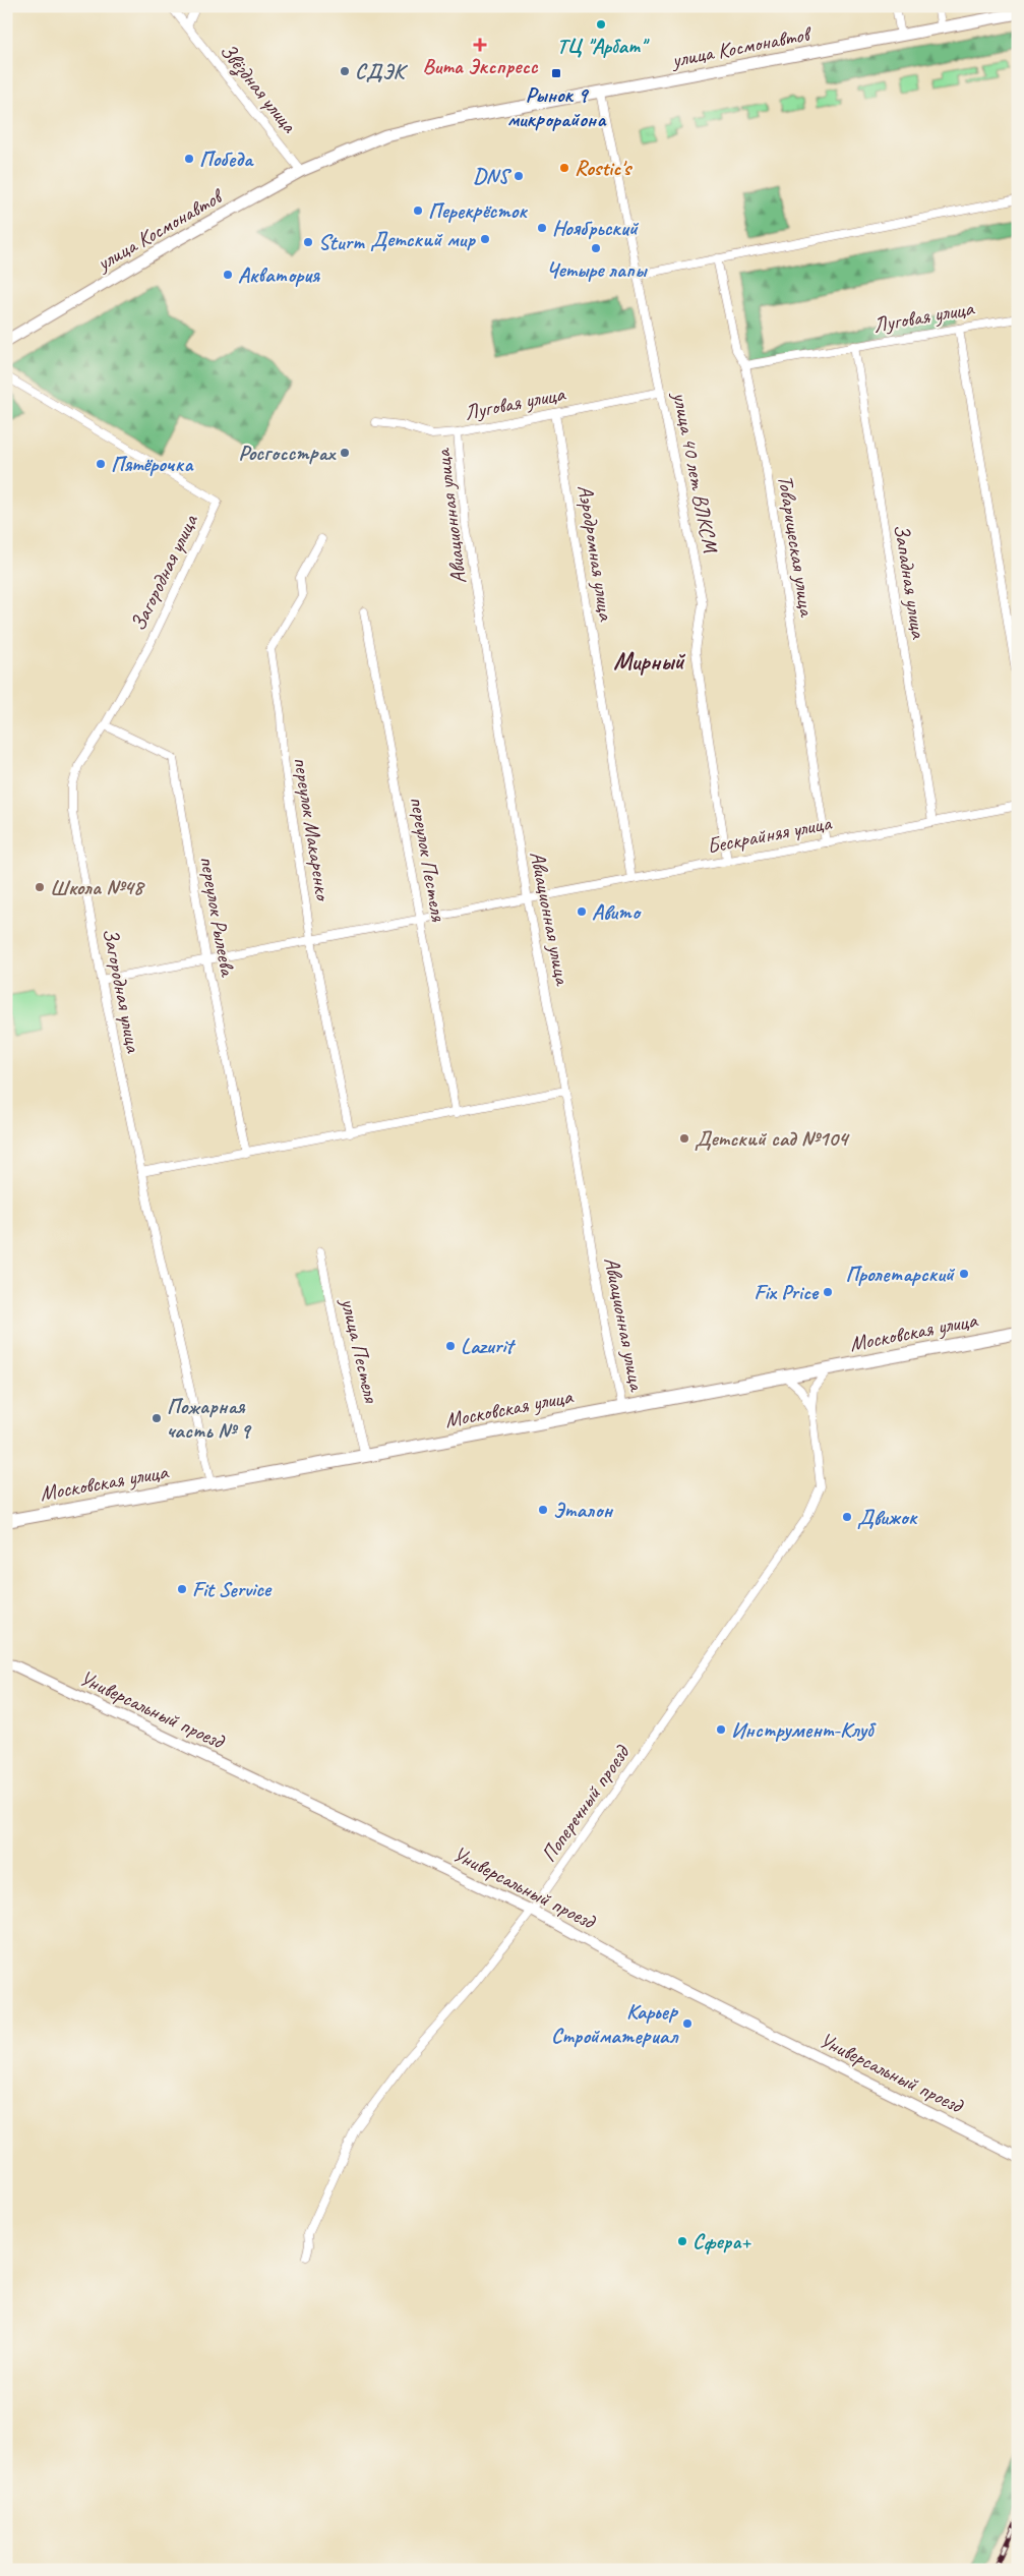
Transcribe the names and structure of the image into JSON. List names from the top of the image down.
{
  "streets": {
    "main road": ["улица Космонавтов", "Московская улица"],
    "street": [
      "Звёздная улица",
      "Луговая улица",
      "улица 40 лет ВЛКСМ",
      "Авиационная улица",
      "Товарищеская улица",
      "Аэродромная улица",
      "Загородная улица",
      "Западная улица",
      "переулок Макаренко",
      "Бескрайняя улица",
      "переулок Пестеля",
      "переулок Рылеева",
      "улица Пестеля",
      "Универсальный проезд",
      "Поперечный проезд"
    ]
  },
  "crossings": [
    ["улица Космонавтов", "Звёздная улица"],
    ["улица Космонавтов", "улица 40 лет ВЛКСМ"],
    ["Луговая улица", "улица 40 лет ВЛКСМ"],
    ["Луговая улица", "Авиационная улица"],
    ["Луговая улица", "Товарищеская улица"],
    ["Луговая улица", "Аэродромная улица"],
    ["Луговая улица", "Западная улица"],
    ["улица 40 лет ВЛКСМ", "Бескрайняя улица"],
    ["Авиационная улица", "Бескрайняя улица"],
    ["Авиационная улица", "Московская улица"],
    ["Товарищеская улица", "Бескрайняя улица"],
    ["Аэродромная улица", "Бескрайняя улица"],
    ["Загородная улица", "Бескрайняя улица"],
    ["Загородная улица", "переулок Рылеева"],
    ["Загородная улица", "Московская улица"],
    ["Западная улица", "Бескрайняя улица"],
    ["переулок Макаренко", "Бескрайняя улица"],
    ["Бескрайняя улица", "переулок Пестеля"],
    ["Бескрайняя улица", "переулок Рылеева"],
    ["Московская улица", "улица Пестеля"],
    ["Московская улица", "Поперечный проезд"],
    ["Универсальный проезд", "Поперечный проезд"]
  ],
  "districts": ["Мирный"],
  "places": {
    "other": [
      "ТЦ \"Арбат\"",
      "СДЭК",
      "Победа",
      "Rostic's",
      "DNS",
      "Перекрёсток",
      "Ноябрьский",
      "Детский мир",
      "Sturm",
      "Четыре лапы",
      "Акватория",
      "Росгосстрах",
      "Пятёрочка",
      "Школа №48",
      "Авито",
      "Детский сад №104",
      "Пролетарский",
      "Fix Price",
      "Lazurit",
      "Пожарная часть № 9",
      "Эталон",
      "Движок",
      "Fit Service",
      "Инструмент-Клуб",
      "Карьер Стройматериал",
      "Сфера+"
    ],
    "health": ["Вита Экспресс"],
    "transit": ["Рынок 9 микрорайона"]
  }
}
